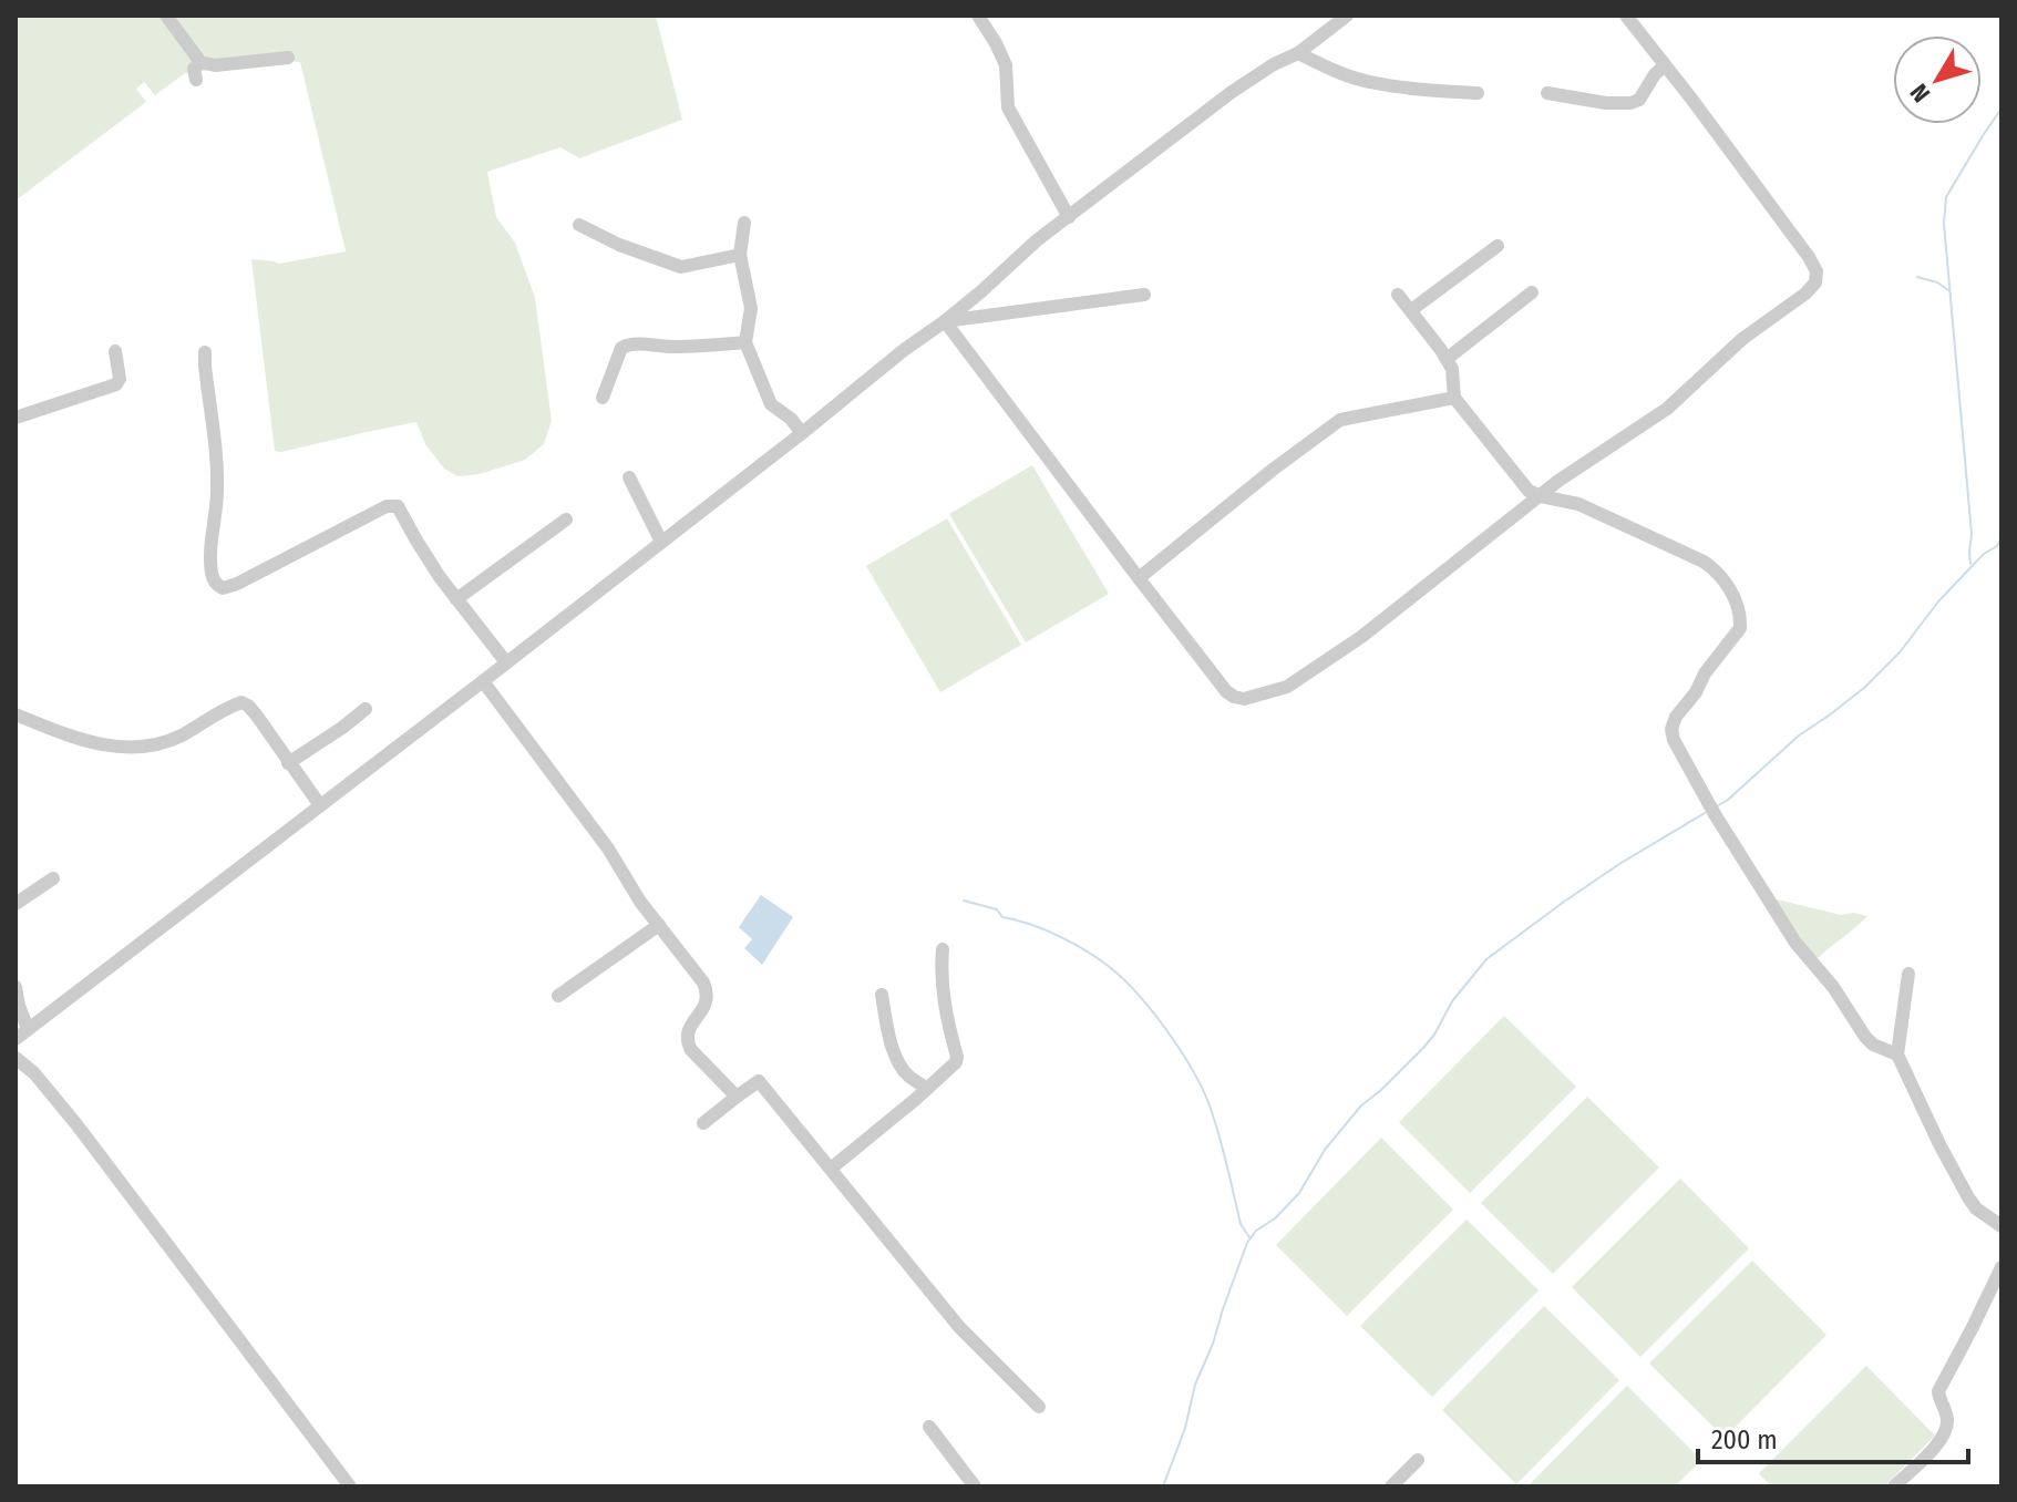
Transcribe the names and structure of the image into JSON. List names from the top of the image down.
{
  "scale_bar": "200 m",
  "north": "bottom left"
}
